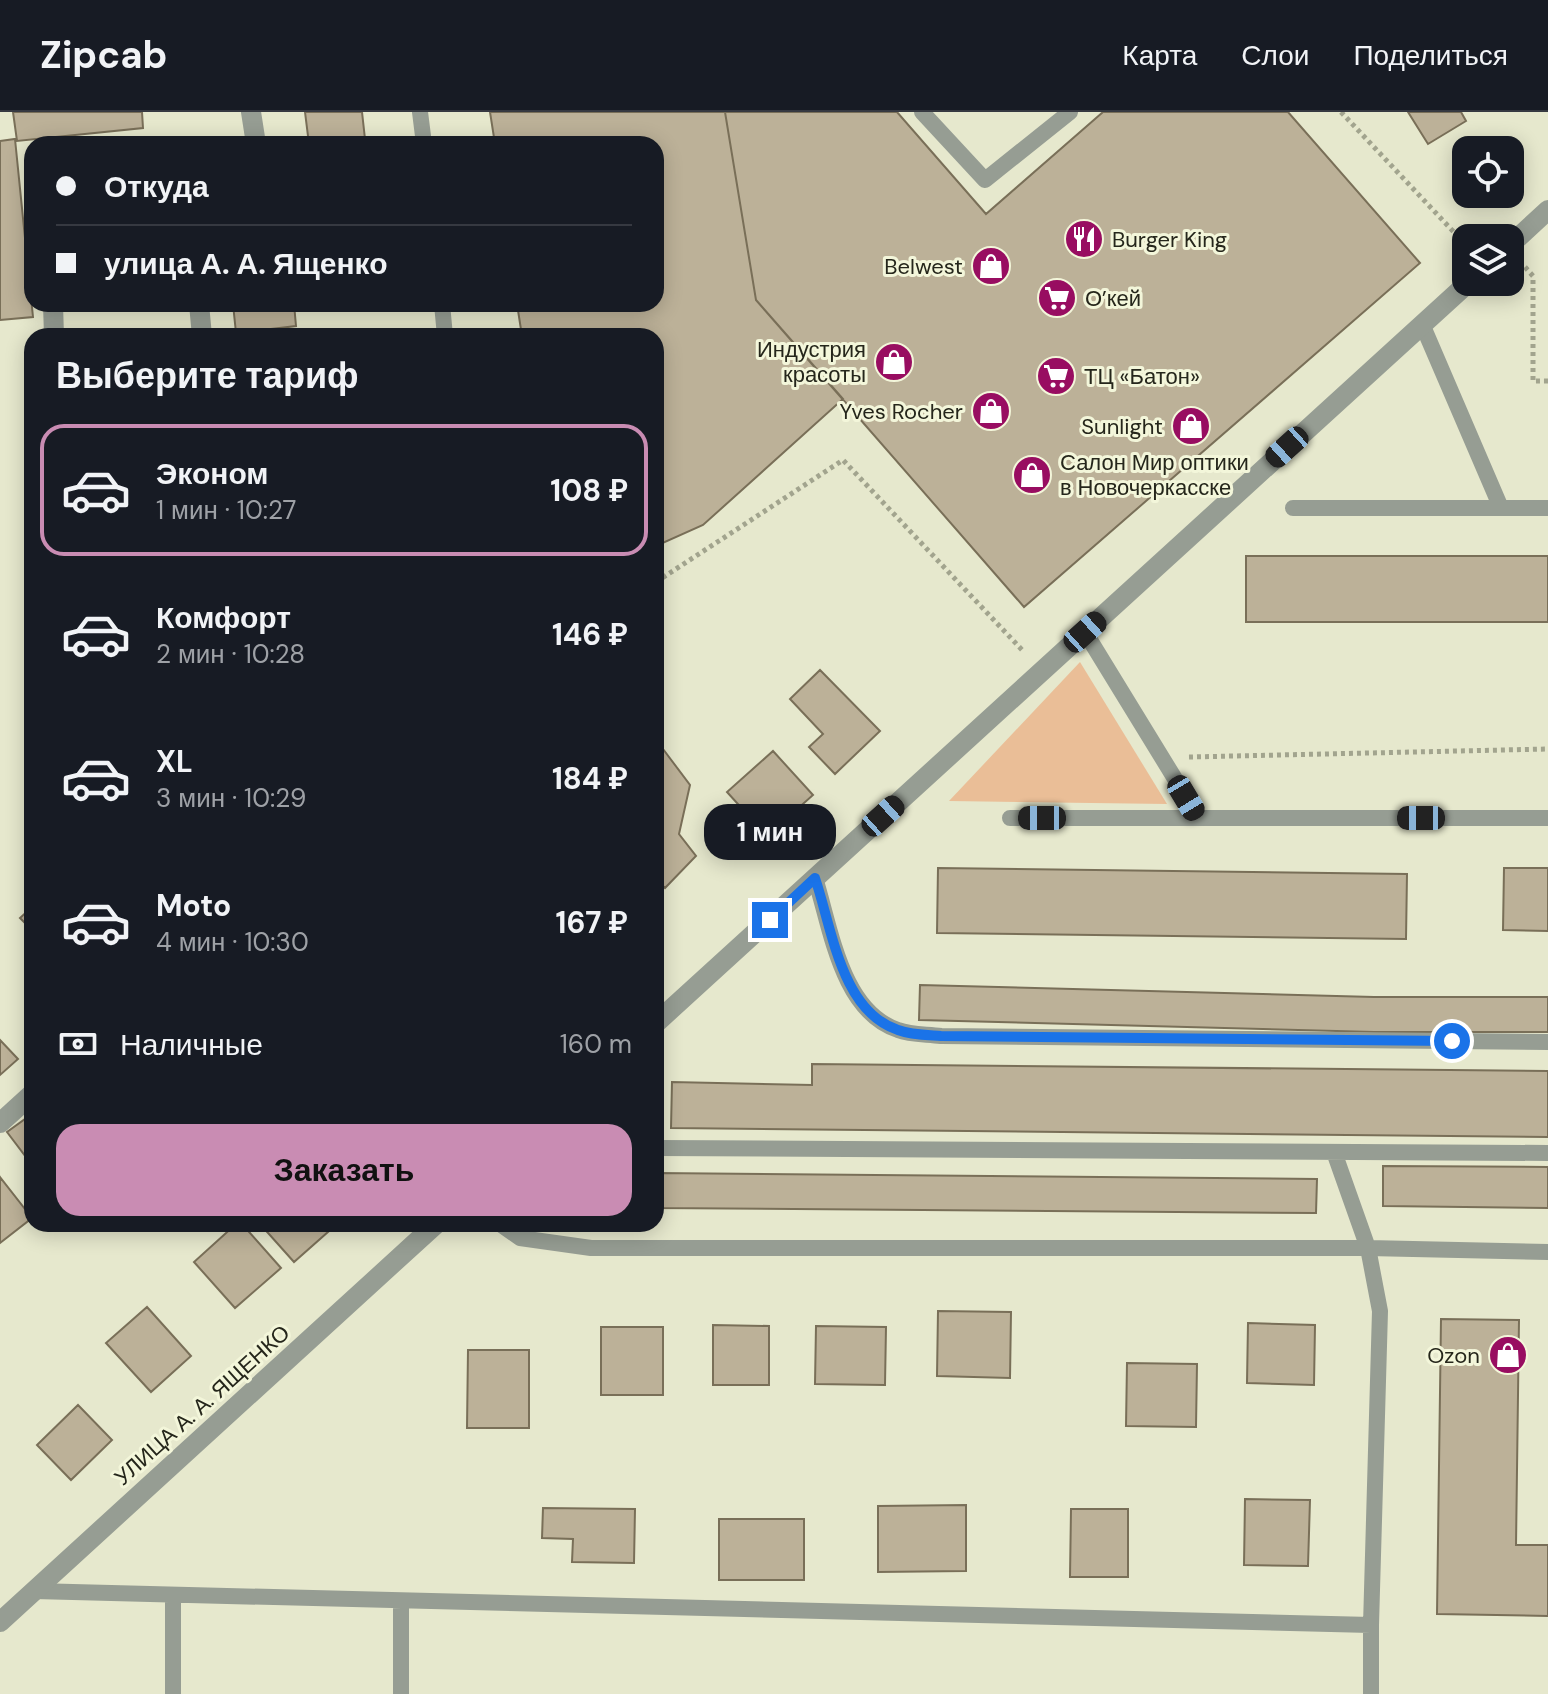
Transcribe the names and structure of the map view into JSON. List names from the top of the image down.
{
  "streets": {
    "street": ["УЛИЦА А. А. ЯЩЕНКО"]
  },
  "places": {
    "restaurant": ["Burger King"],
    "shop": [
      "Belwest",
      "Индустрия красоты",
      "Yves Rocher",
      "Sunlight",
      "Салон Мир оптики в Новочеркасске",
      "Ozon"
    ],
    "supermarket": ["О’кей", "ТЦ «Батон»"]
  },
  "page": {
    "header": "Zipcab",
    "nav": ["Карта", "Слои", "Поделиться"],
    "banner": ["Откуда", "улица А. А. Ященко"],
    "heading": "Выберите тариф",
    "list": [
      {
        "name": "Эконом",
        "note": "1 мин · 10:27",
        "value": "108 ₽"
      },
      {
        "name": "Комфорт",
        "note": "2 мин · 10:28",
        "value": "146 ₽"
      },
      {
        "name": "XL",
        "note": "3 мин · 10:29",
        "value": "184 ₽"
      },
      {
        "name": "Moto",
        "note": "4 мин · 10:30",
        "value": "167 ₽"
      }
    ],
    "bubble": "1 мин",
    "pay": ["Наличные", "160 m"],
    "buttons": "Заказать"
  }
}
